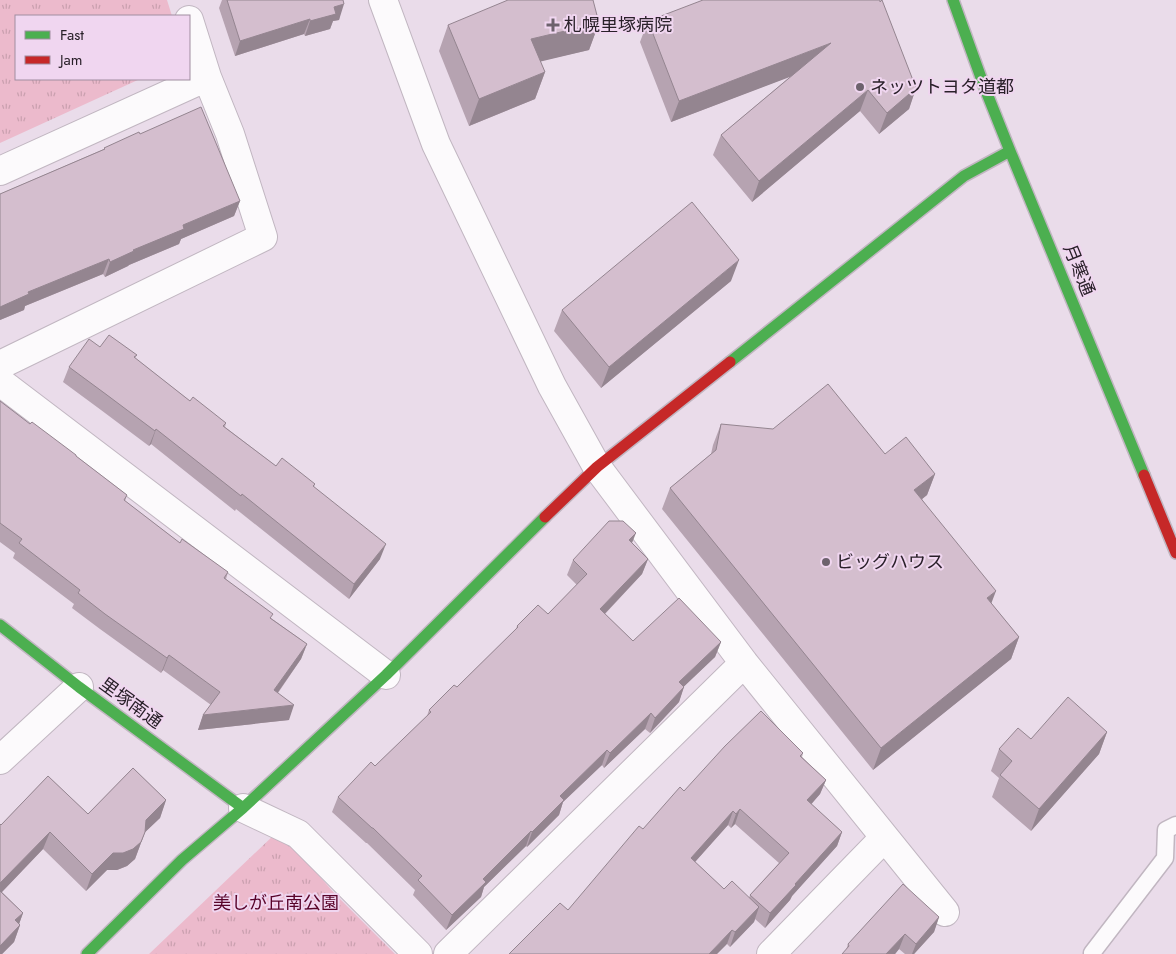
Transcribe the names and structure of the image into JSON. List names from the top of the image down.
{
  "streets": {
    "main road": ["月寒通", "里塚南通"]
  },
  "parks": ["美しが丘南公園"],
  "places": {
    "health": ["札幌里塚病院"],
    "other": ["ネッツトヨタ道都", "ビッグハウス"]
  },
  "legend": ["Fast", "Jam"]
}
